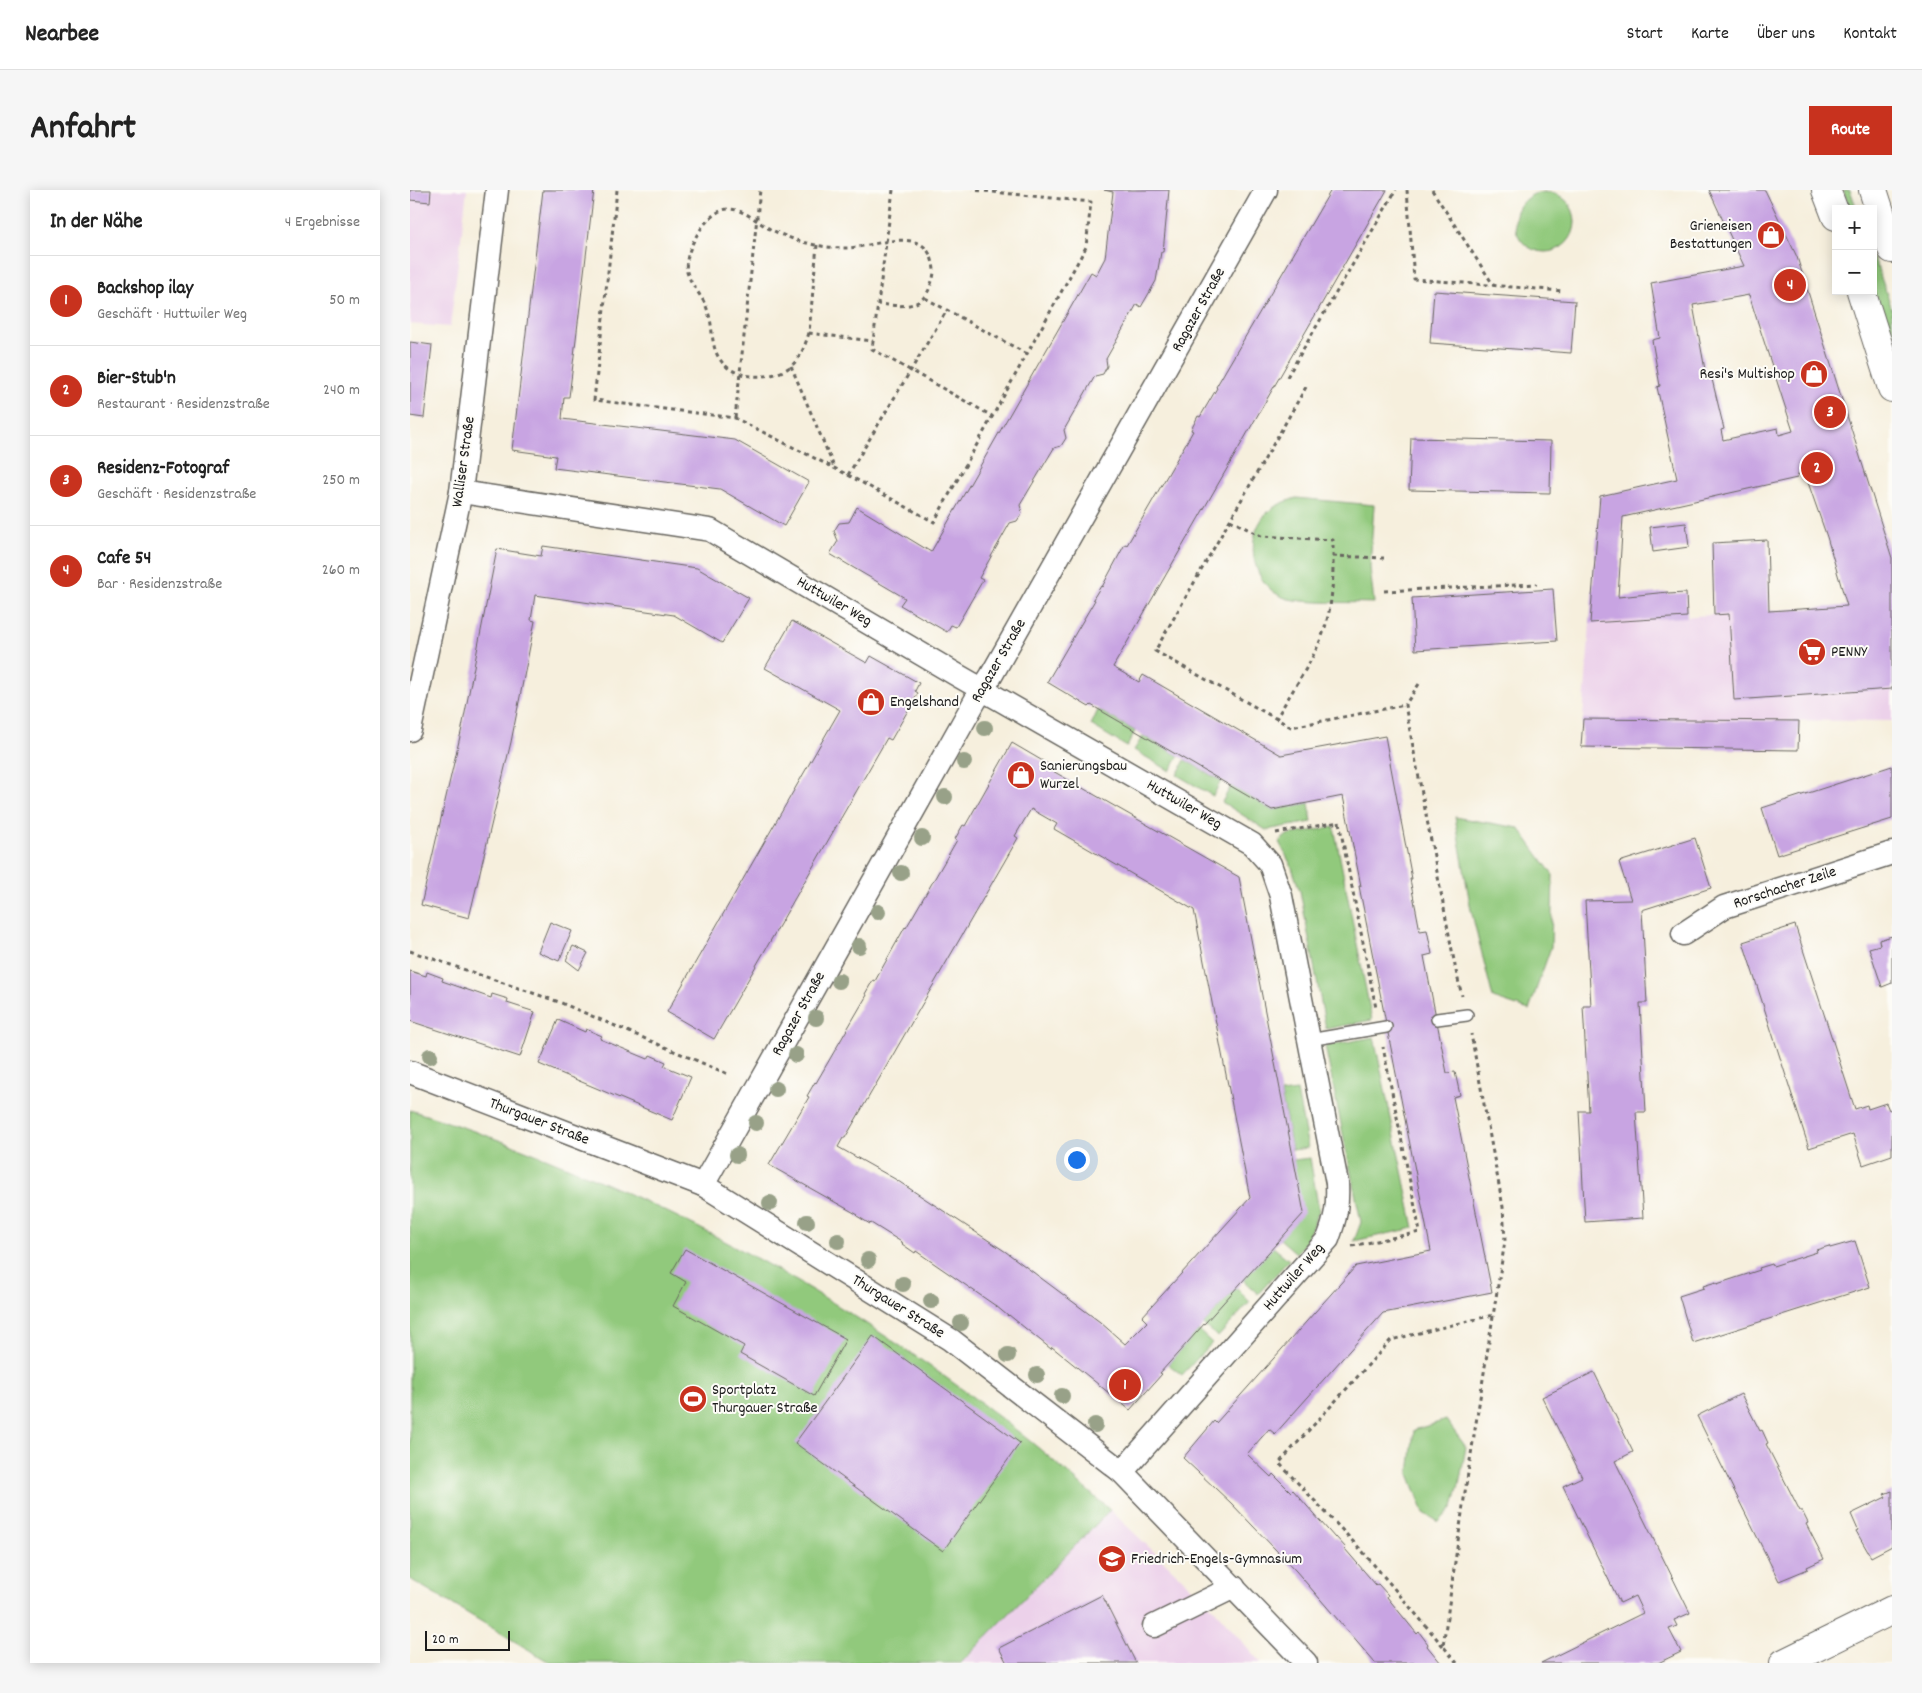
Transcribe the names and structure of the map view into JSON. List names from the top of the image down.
{
  "streets": {
    "street": [
      "Ragazer Straße",
      "Walliser Straße",
      "Huttwiler Weg",
      "Rorschacher Zeile",
      "Thurgauer Straße"
    ]
  },
  "crossings": [
    ["Ragazer Straße", "Huttwiler Weg"],
    ["Ragazer Straße", "Thurgauer Straße"],
    ["Walliser Straße", "Huttwiler Weg"],
    ["Huttwiler Weg", "Thurgauer Straße"]
  ],
  "places": {
    "shop": [
      "Grieneisen Bestattungen",
      "Resi's Multishop",
      "Engelshand",
      "Sanierungsbau Wurzel"
    ],
    "supermarket": ["PENNY"],
    "sports": ["Sportplatz Thurgauer Straße"],
    "school or university": ["Friedrich-Engels-Gymnasium"]
  },
  "scale_bar": "20 m",
  "page": {
    "header": "Nearbee",
    "nav": [
      "Start",
      "Karte",
      "Über uns",
      "Kontakt"
    ],
    "title": "Anfahrt",
    "buttons": "Route",
    "heading": ["In der Nähe", "4 Ergebnisse"],
    "map_buttons": ["+", "−"],
    "list": [
      {
        "mark": "1",
        "name": "Backshop ilay",
        "note": "Geschäft · Huttwiler Weg",
        "value": "50 m"
      },
      {
        "mark": "2",
        "name": "Bier-Stub'n",
        "note": "Restaurant · Residenzstraße",
        "value": "240 m"
      },
      {
        "mark": "3",
        "name": "Residenz-Fotograf",
        "note": "Geschäft · Residenzstraße",
        "value": "250 m"
      },
      {
        "mark": "4",
        "name": "Cafe 54",
        "note": "Bar · Residenzstraße",
        "value": "260 m"
      }
    ],
    "pins": [
      "4",
      "3",
      "2",
      "1"
    ],
    "scale": "20 m"
  }
}
